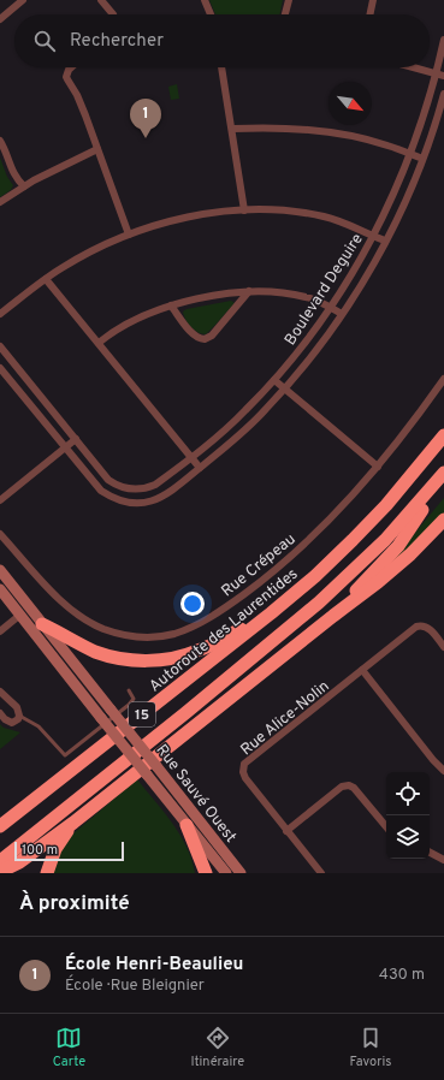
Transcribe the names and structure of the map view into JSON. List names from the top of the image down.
{
  "streets": {
    "highway": ["Autoroute des Laurentides", "15"],
    "main road": ["Rue Sauvé Ouest"],
    "street": ["Boulevard Deguire", "Rue Crépeau", "Rue Alice-Nolin"]
  },
  "scale_bar": "100 m",
  "north": "bottom right",
  "page": {
    "search": "Rechercher",
    "pins": "1",
    "scale": "100 m",
    "heading": "À proximité",
    "list": [
      {
        "mark": "1",
        "name": "École Henri-Beaulieu",
        "note": "École · Rue Bleignier",
        "value": "430 m"
      }
    ],
    "nav": ["Carte", "Itinéraire", "Favoris"]
  }
}
